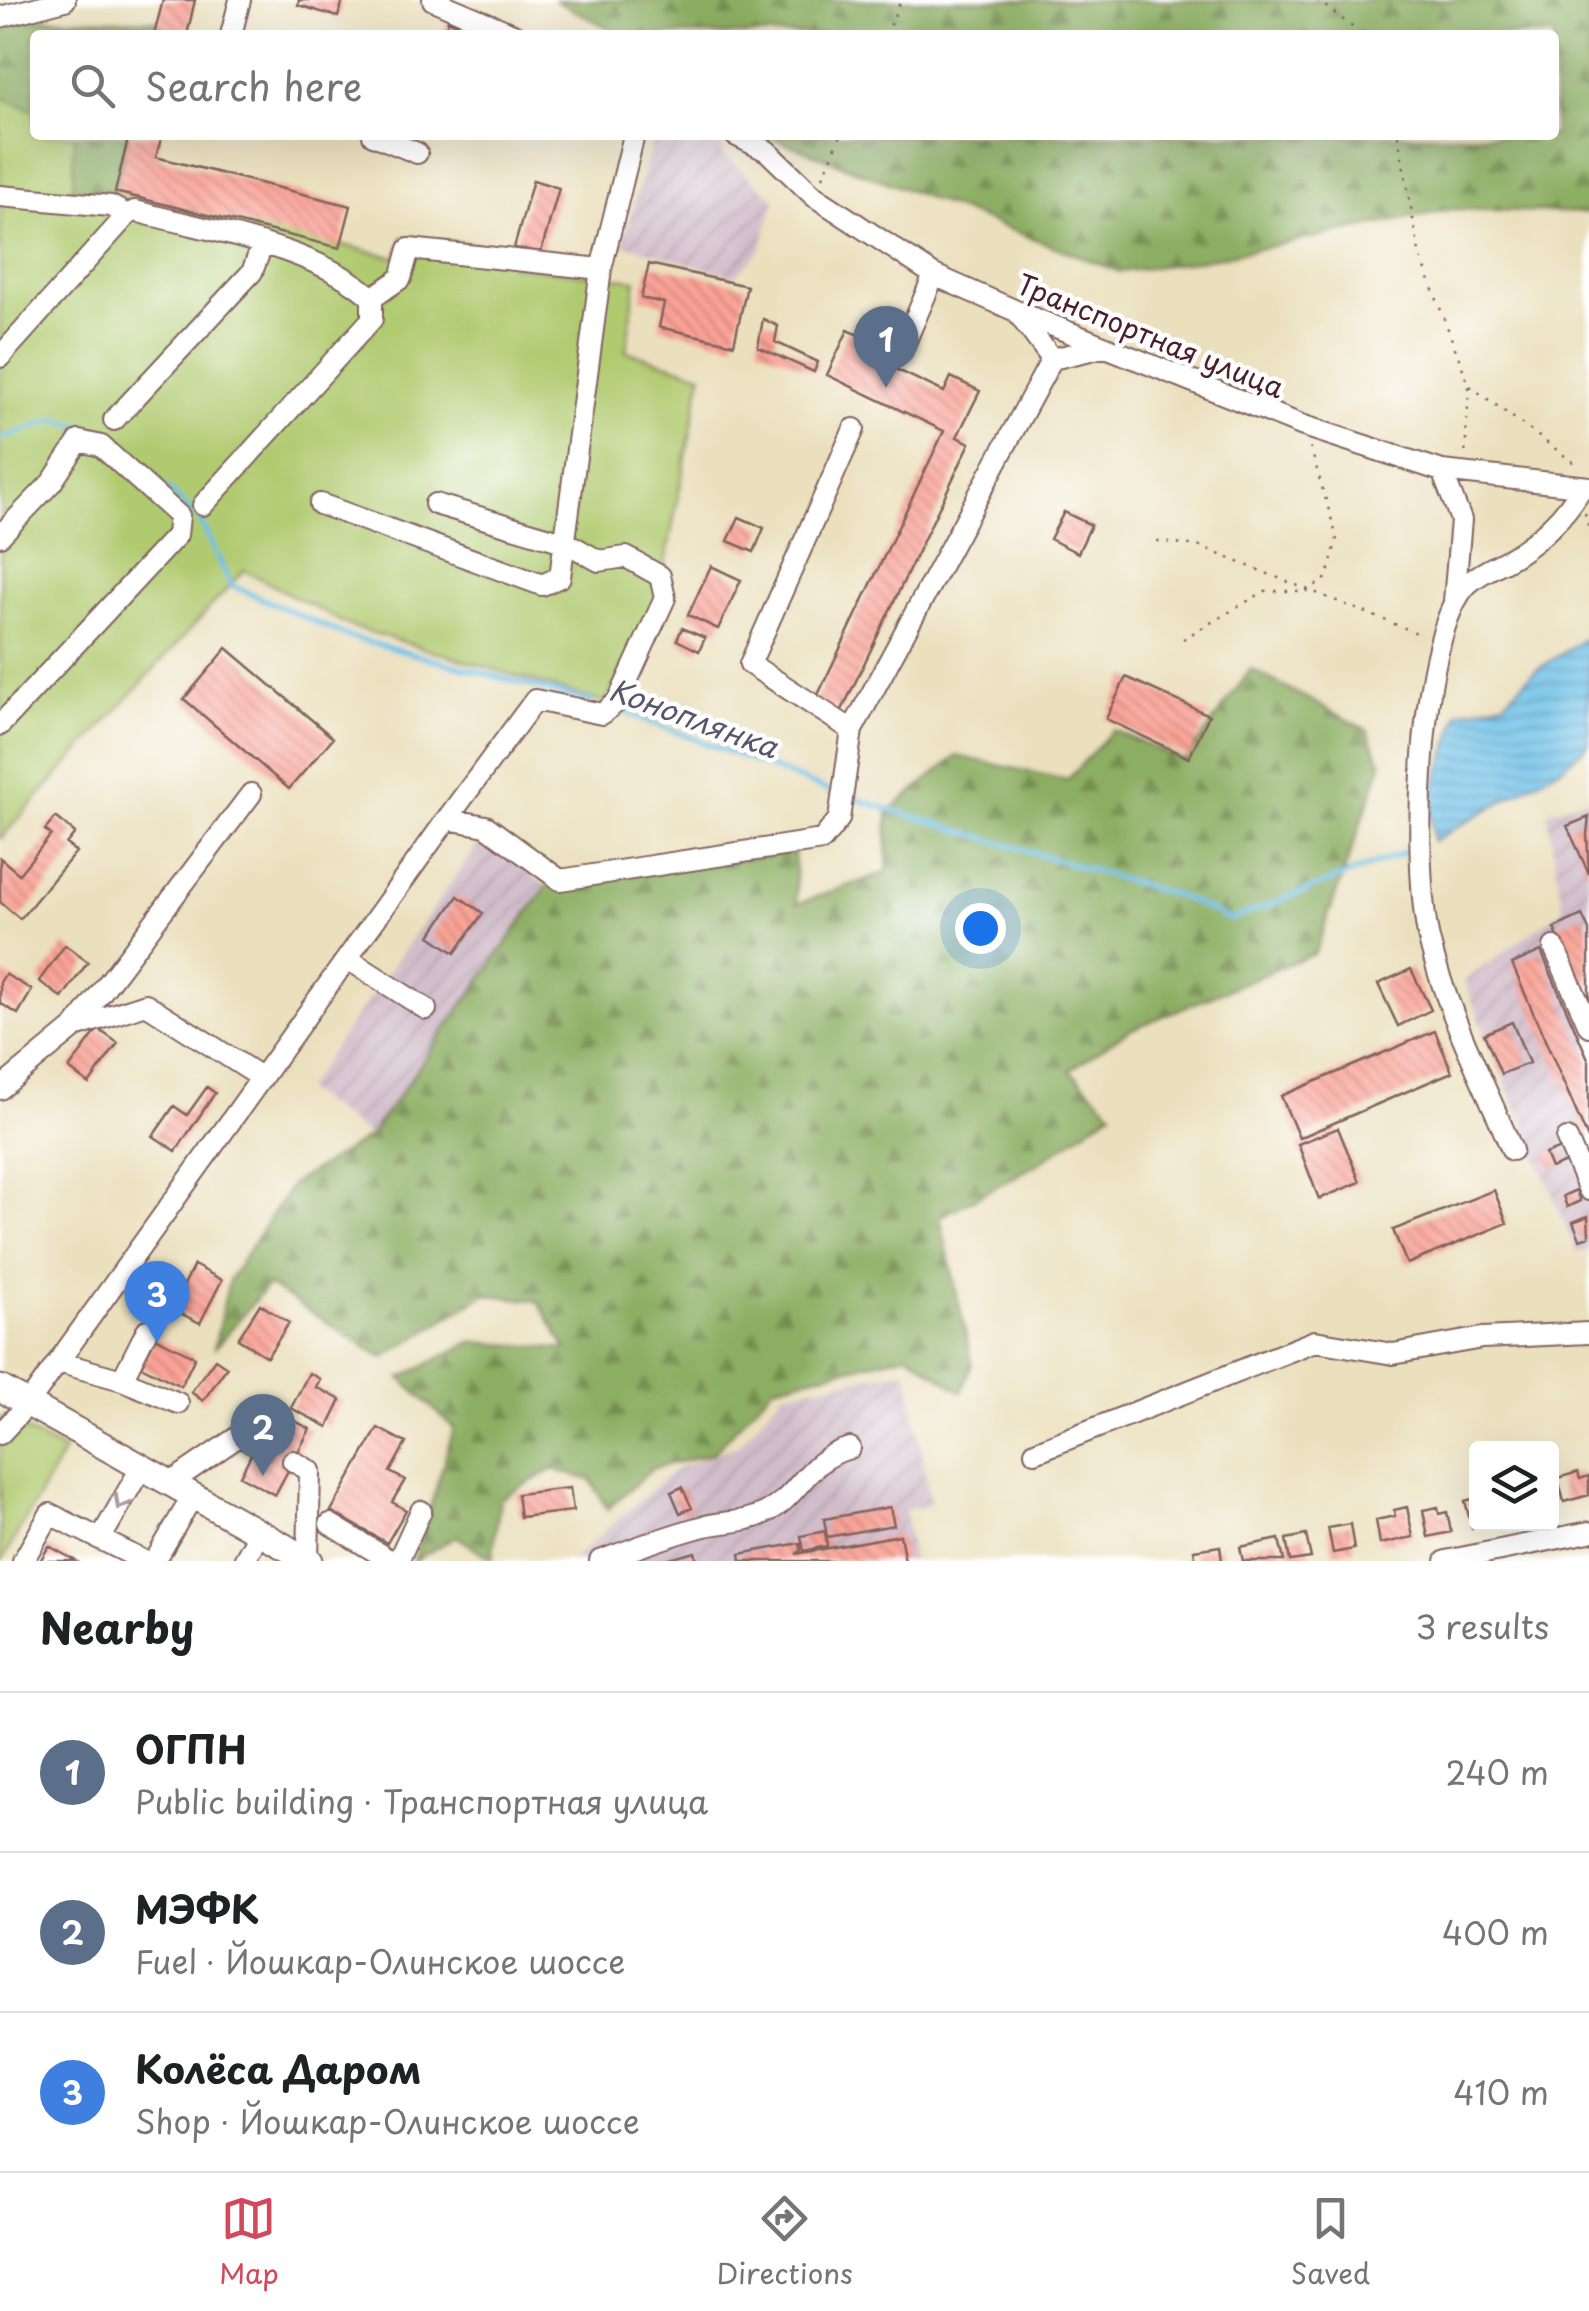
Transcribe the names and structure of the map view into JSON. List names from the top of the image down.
{
  "streets": {
    "street": ["Транспортная улица"]
  },
  "water": ["Коноплянка"],
  "page": {
    "search": "Search here",
    "pins": ["1", "3", "2"],
    "heading": ["Nearby", "3 results"],
    "list": [
      {
        "mark": "1",
        "name": "ОГПН",
        "note": "Public building · Транспортная улица",
        "value": "240 m"
      },
      {
        "mark": "2",
        "name": "МЭФК",
        "note": "Fuel · Йошкар-Олинское шоссе",
        "value": "400 m"
      },
      {
        "mark": "3",
        "name": "Колёса Даром",
        "note": "Shop · Йошкар-Олинское шоссе",
        "value": "410 m"
      }
    ],
    "nav": ["Map", "Directions", "Saved"]
  }
}
